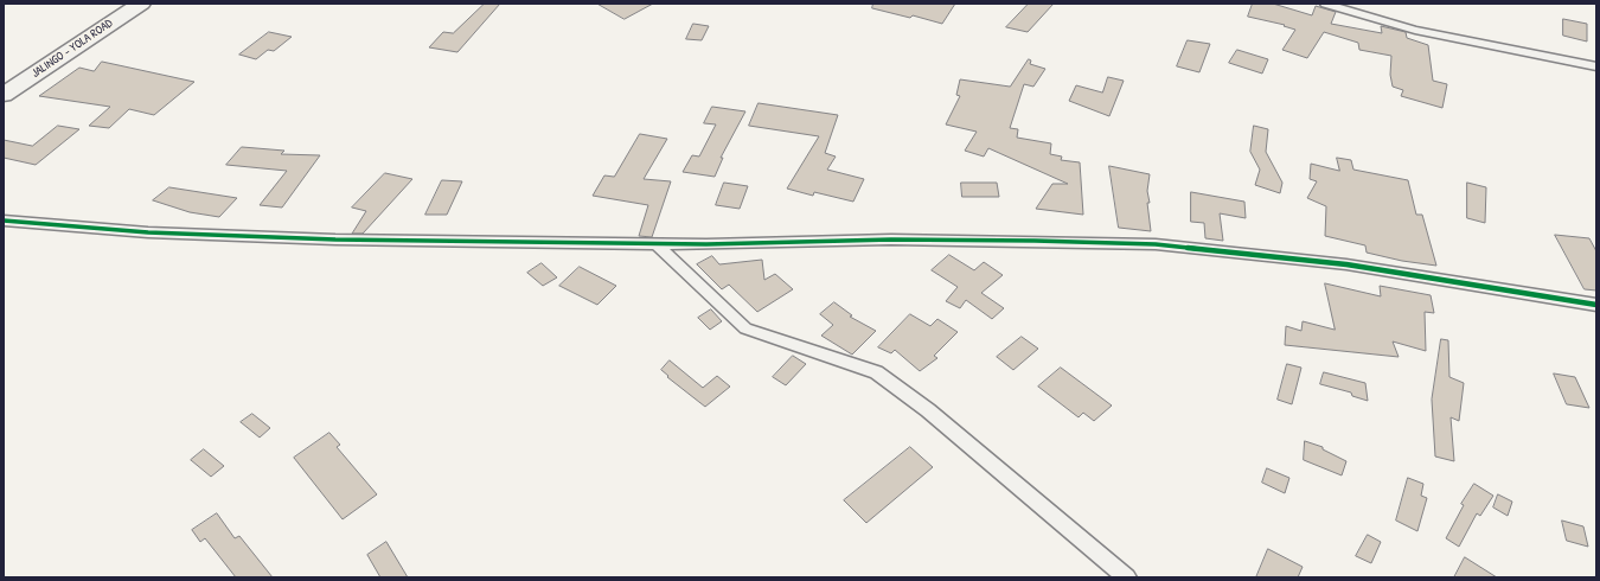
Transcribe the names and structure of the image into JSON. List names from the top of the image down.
{
  "streets": {
    "highway": ["JALINGO - YOLA ROAD"]
  }
}
